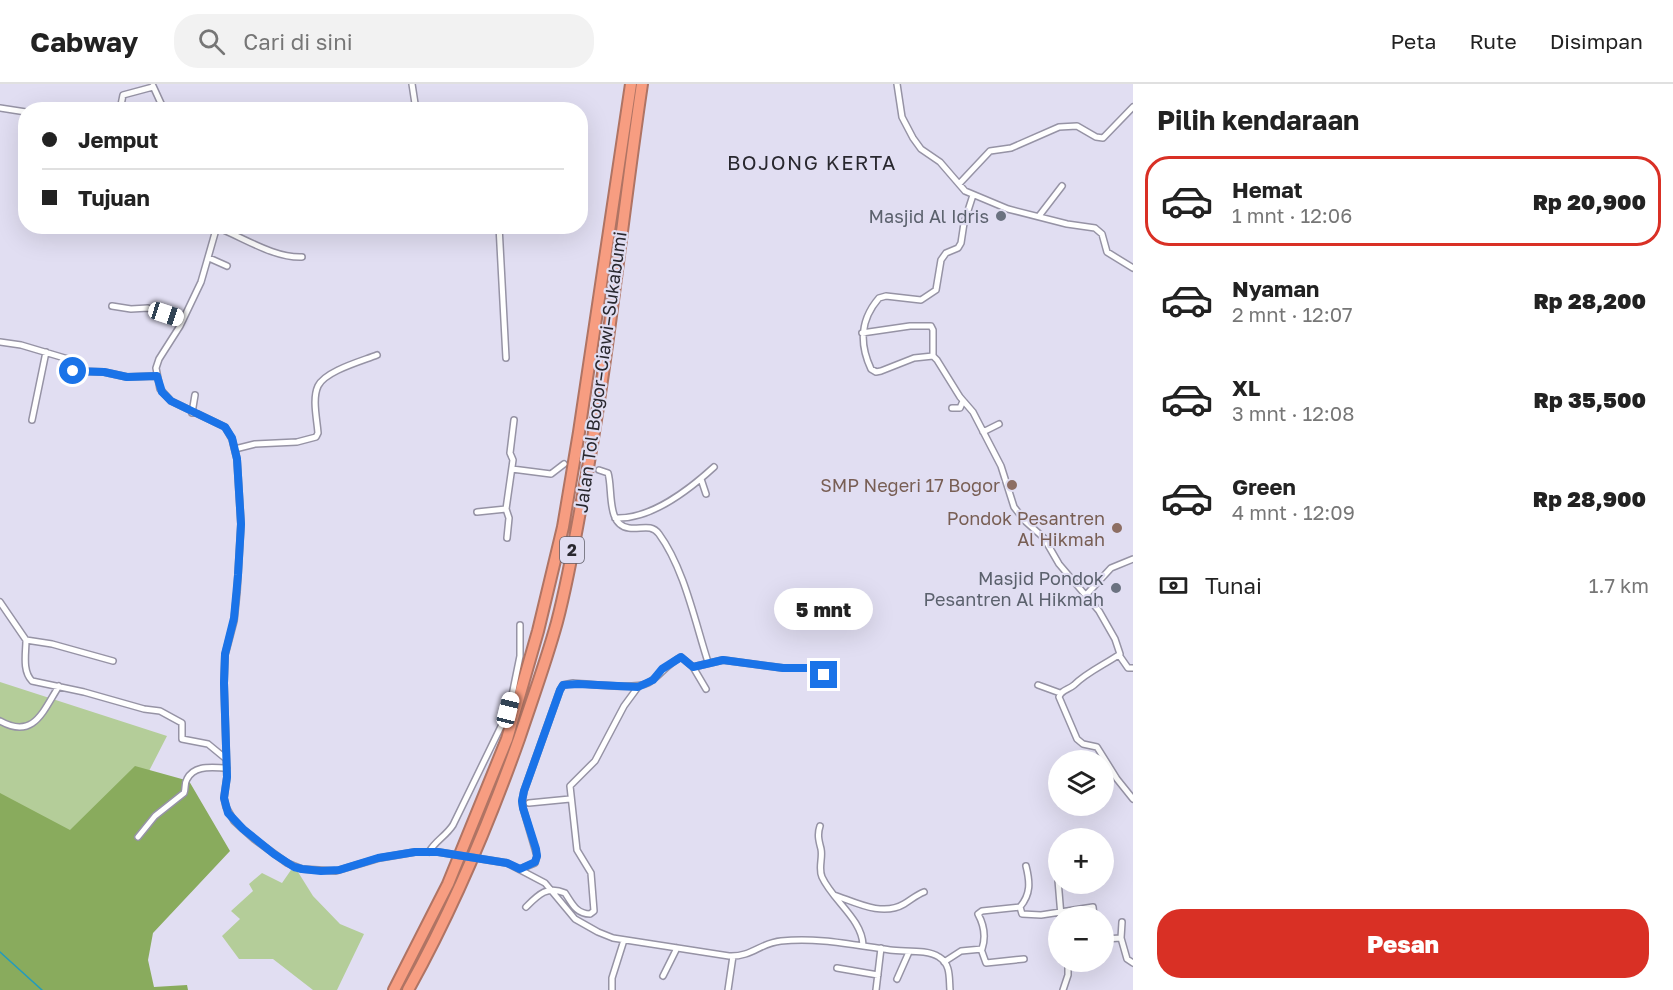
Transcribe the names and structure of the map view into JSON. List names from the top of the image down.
{
  "streets": {
    "highway": ["Jalan Tol Bogor–Ciawi–Sukabumi", "2"]
  },
  "districts": ["BOJONG KERTA"],
  "places": [
    "Masjid Al Idris",
    "SMP Negeri 17 Bogor",
    "Pondok Pesantren Al Hikmah",
    "Masjid Pondok Pesantren Al Hikmah"
  ],
  "page": {
    "header": "Cabway",
    "search": "Cari di sini",
    "nav": ["Peta", "Rute", "Disimpan"],
    "heading": "Pilih kendaraan",
    "banner": ["Jemput", "Tujuan"],
    "list": [
      {
        "name": "Hemat",
        "note": "1 mnt · 12:06",
        "value": "Rp 20,900"
      },
      {
        "name": "Nyaman",
        "note": "2 mnt · 12:07",
        "value": "Rp 28,200"
      },
      {
        "name": "XL",
        "note": "3 mnt · 12:08",
        "value": "Rp 35,500"
      },
      {
        "name": "Green",
        "note": "4 mnt · 12:09",
        "value": "Rp 28,900"
      }
    ],
    "pay": ["Tunai", "1.7 km"],
    "bubble": "5 mnt",
    "map_buttons": ["+", "−"],
    "buttons": "Pesan"
  }
}
